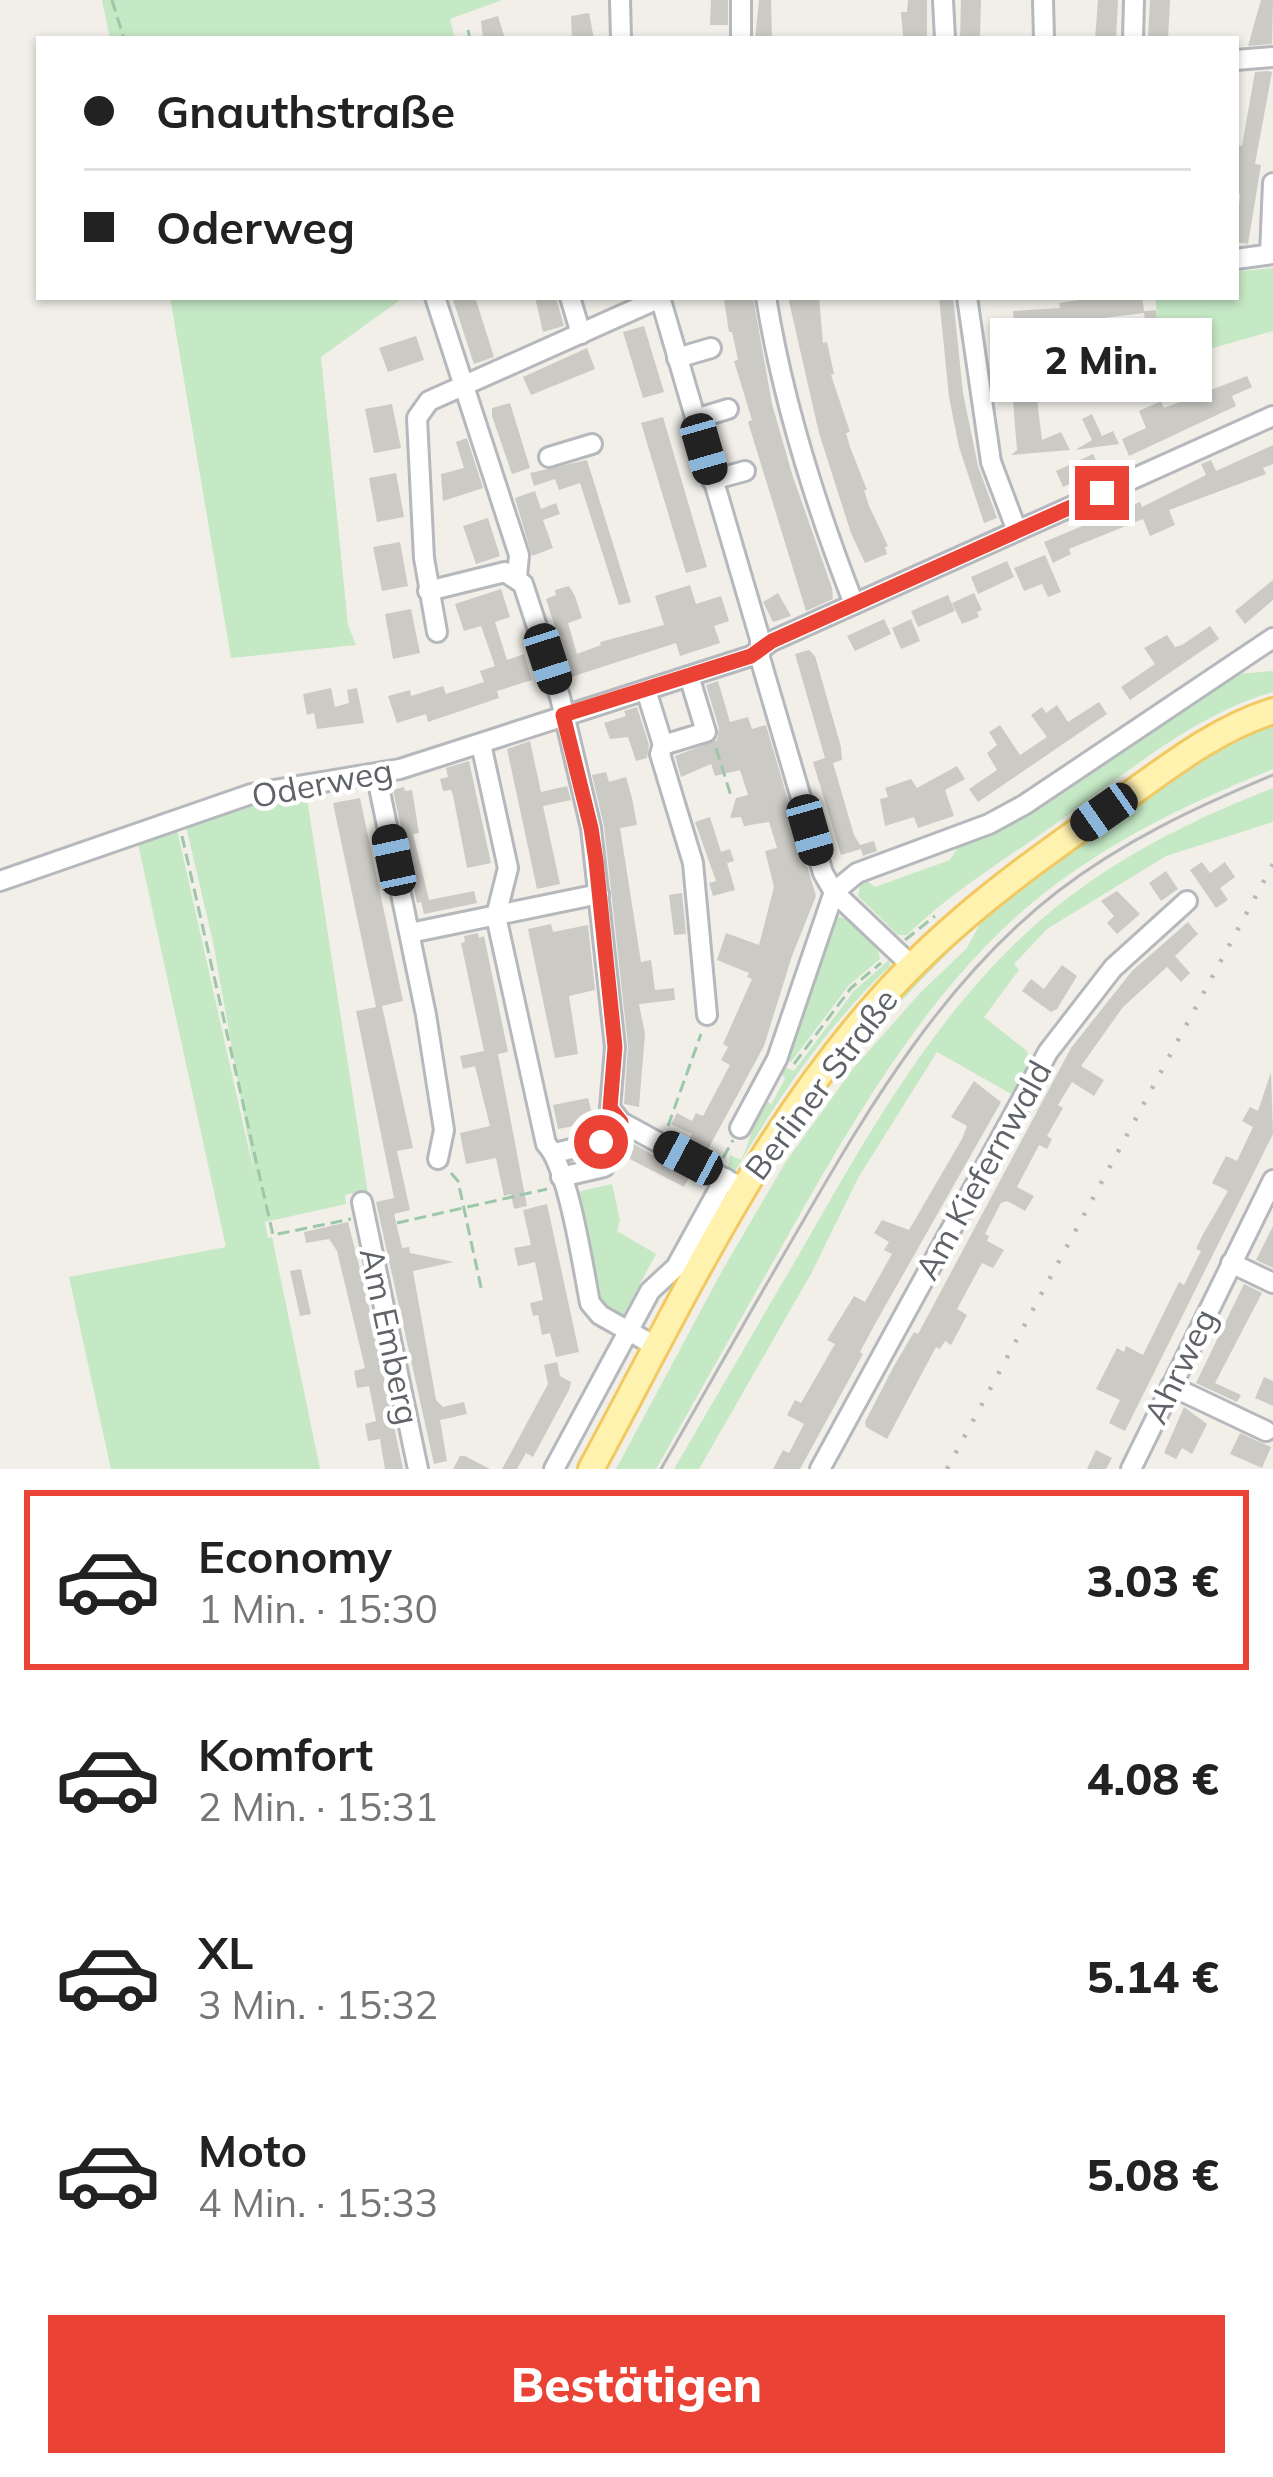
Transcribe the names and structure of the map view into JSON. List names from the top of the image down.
{
  "streets": {
    "main road": ["Berliner Straße"],
    "street": [
      "Oderweg",
      "Am Kiefernwald",
      "Am Emberg",
      "Ahrweg"
    ]
  },
  "page": {
    "banner": ["Gnauthstraße", "Oderweg"],
    "bubble": "2 Min.",
    "list": [
      {
        "name": "Economy",
        "note": "1 Min. · 15:30",
        "value": "3.03 €"
      },
      {
        "name": "Komfort",
        "note": "2 Min. · 15:31",
        "value": "4.08 €"
      },
      {
        "name": "XL",
        "note": "3 Min. · 15:32",
        "value": "5.14 €"
      },
      {
        "name": "Moto",
        "note": "4 Min. · 15:33",
        "value": "5.08 €"
      }
    ],
    "buttons": "Bestätigen"
  }
}
